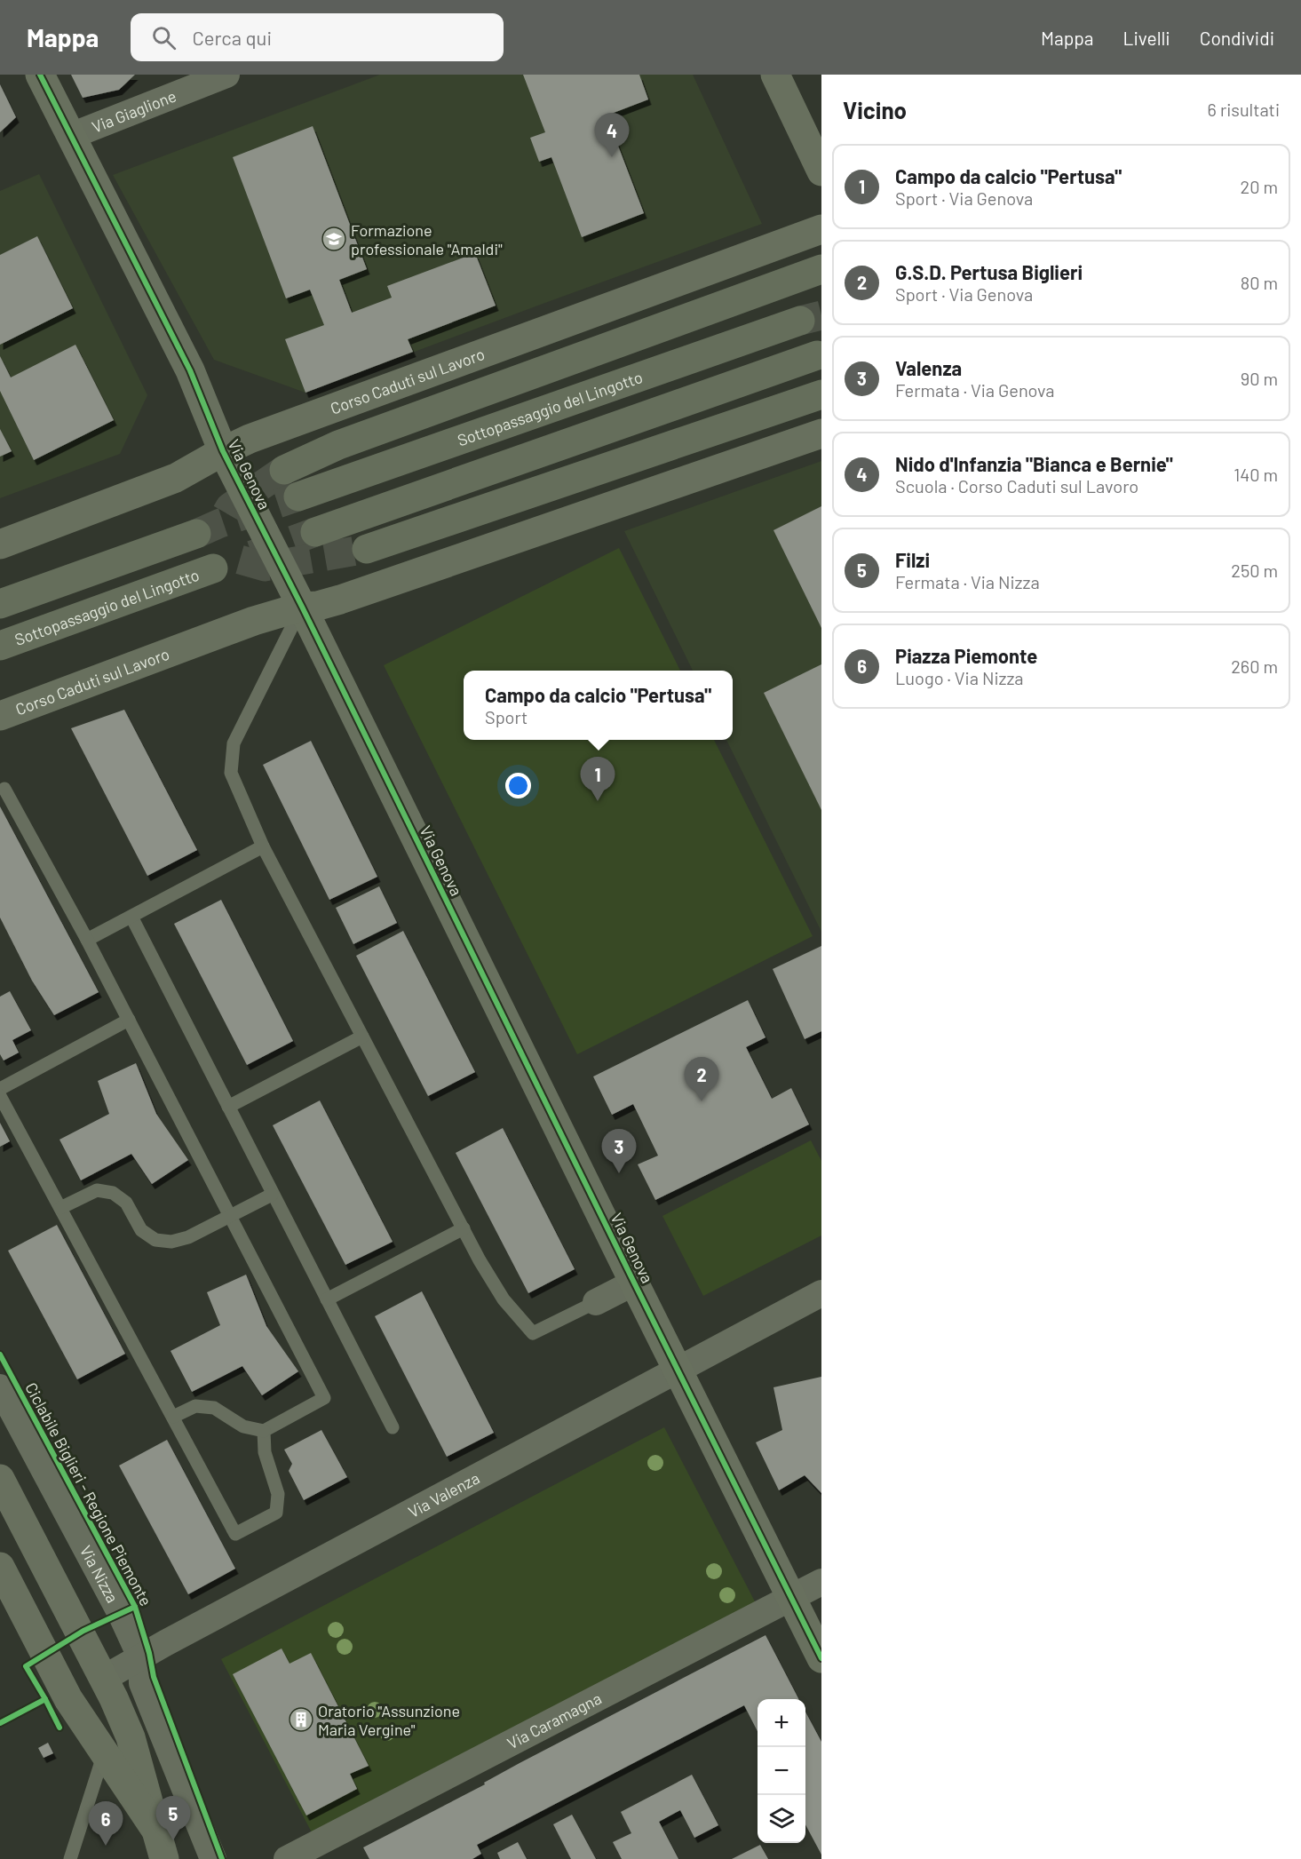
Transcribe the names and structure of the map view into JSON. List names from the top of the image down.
{
  "streets": {
    "main road": ["Sottopassaggio del Lingotto"],
    "street": [
      "Via Giaglione",
      "Corso Caduti sul Lavoro",
      "Via Genova",
      "Via Valenza",
      "Via Nizza",
      "Via Caramagna"
    ],
    "cycle path": ["Ciclabile Biglieri - Regione Piemonte"]
  },
  "crossings": [
    ["Via Giaglione", "Via Genova"],
    ["Corso Caduti sul Lavoro", "Via Genova"],
    ["Via Genova", "Via Valenza"],
    ["Via Genova", "Via Caramagna"],
    ["Via Valenza", "Via Nizza"]
  ],
  "places": {
    "school or university": ["Formazione professionale \"Amaldi\""],
    "building": ["Oratorio \"Assunzione Maria Vergine\""]
  },
  "page": {
    "header": "Mappa",
    "search": "Cerca qui",
    "nav": ["Mappa", "Livelli", "Condividi"],
    "heading": ["Vicino", "6 risultati"],
    "pins": [
      "4",
      "1",
      "2",
      "3",
      "5",
      "6"
    ],
    "list": [
      {
        "mark": "1",
        "name": "Campo da calcio \"Pertusa\"",
        "note": "Sport · Via Genova",
        "value": "20 m"
      },
      {
        "mark": "2",
        "name": "G.S.D. Pertusa Biglieri",
        "note": "Sport · Via Genova",
        "value": "80 m"
      },
      {
        "mark": "3",
        "name": "Valenza",
        "note": "Fermata · Via Genova",
        "value": "90 m"
      },
      {
        "mark": "4",
        "name": "Nido d'Infanzia \"Bianca e Bernie\"",
        "note": "Scuola · Corso Caduti sul Lavoro",
        "value": "140 m"
      },
      {
        "mark": "5",
        "name": "Filzi",
        "note": "Fermata · Via Nizza",
        "value": "250 m"
      },
      {
        "mark": "6",
        "name": "Piazza Piemonte",
        "note": "Luogo · Via Nizza",
        "value": "260 m"
      }
    ],
    "popup": ["Campo da calcio \"Pertusa\"", "Sport"],
    "map_buttons": ["+", "−"]
  }
}
